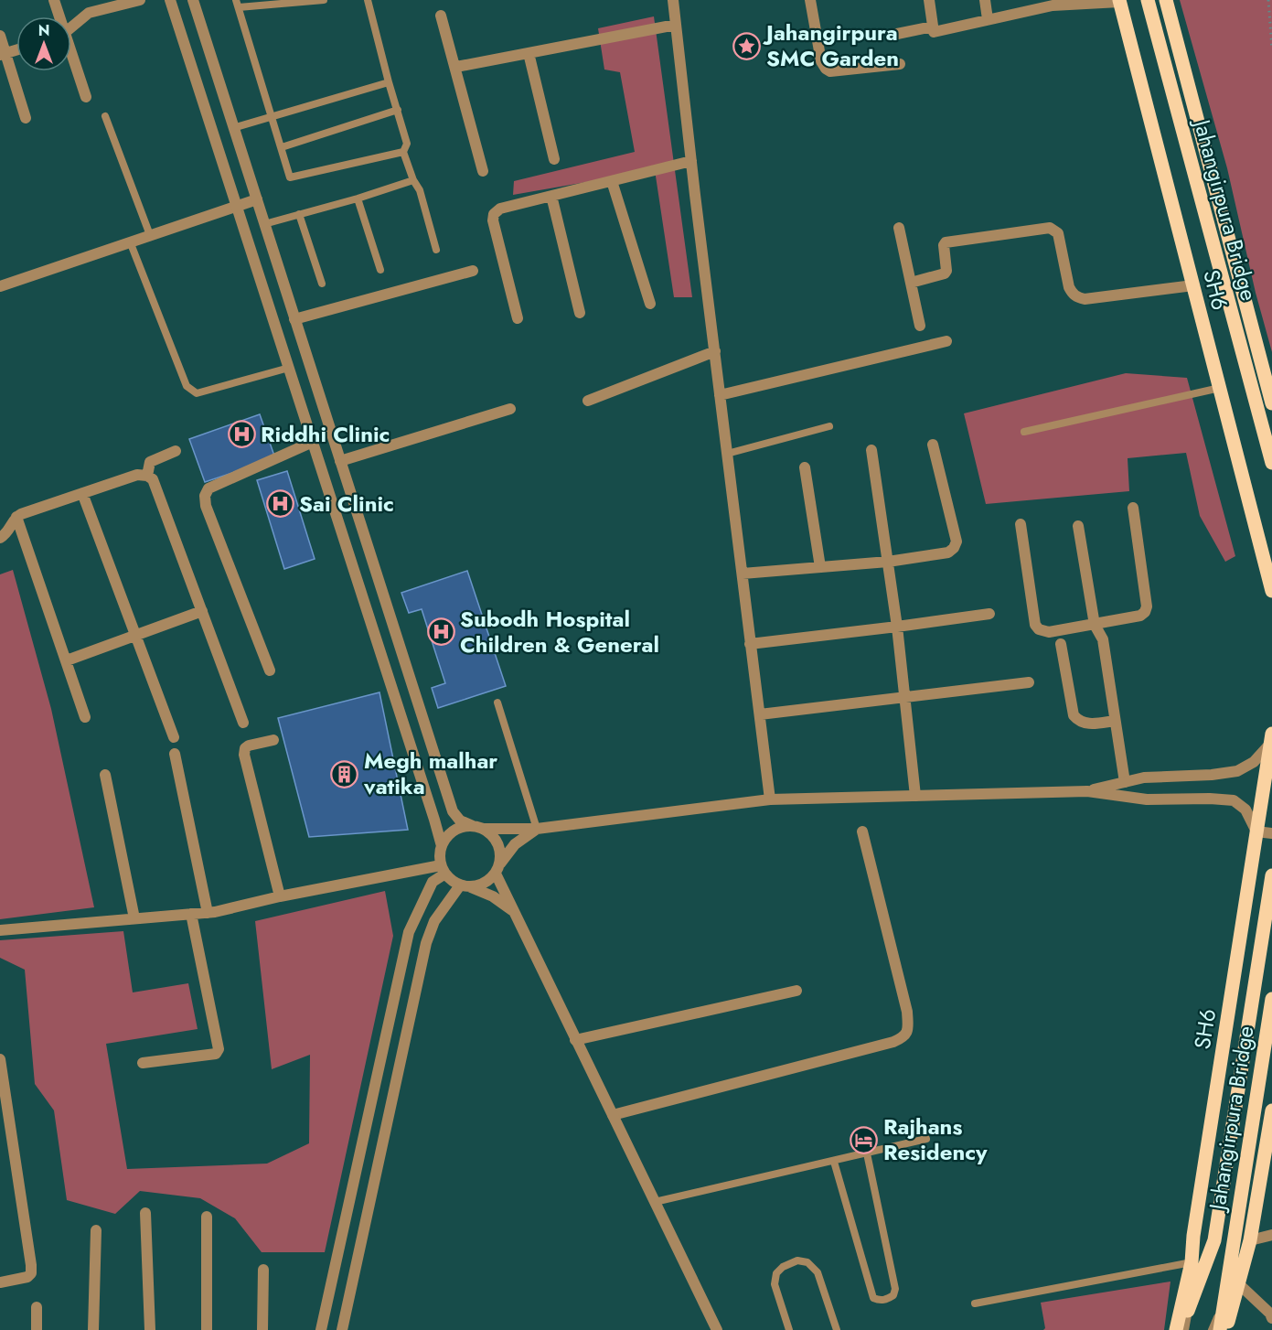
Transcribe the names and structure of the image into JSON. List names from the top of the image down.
{
  "streets": {
    "main road": ["Jahangirpura Bridge", "SH6"]
  },
  "places": {
    "place": ["Jahangirpura SMC Garden"],
    "hospital": ["Riddhi Clinic", "Sai Clinic", "Subodh Hospital Children & General"],
    "building": ["Megh malhar vatika"],
    "hotel": ["Rajhans Residency"]
  },
  "north": "top"
}
